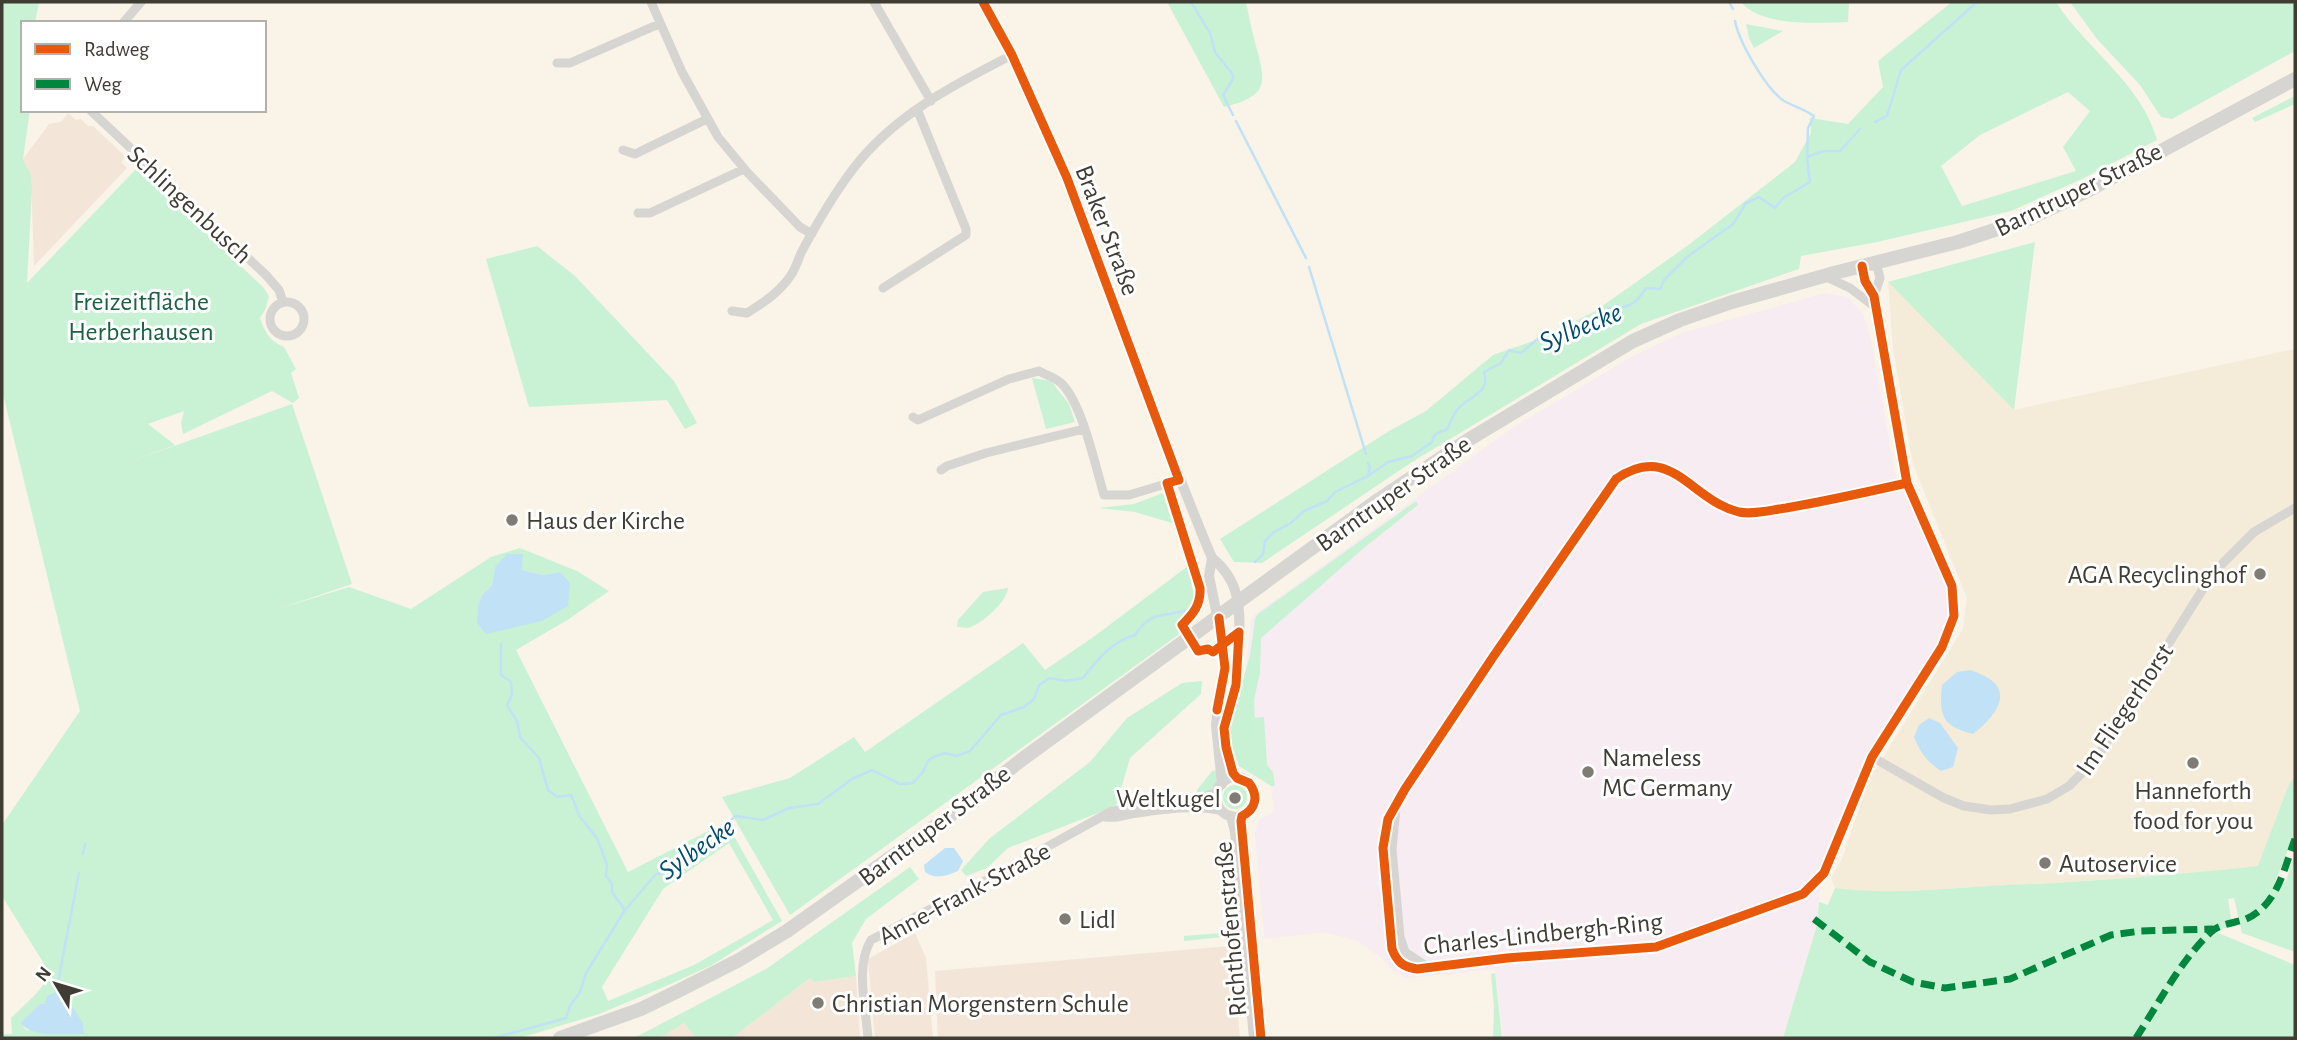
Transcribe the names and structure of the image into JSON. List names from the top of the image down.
{
  "streets": {
    "main road": ["Barntruper Straße"],
    "street": [
      "Schlingenbusch",
      "Braker Straße",
      "Im Fliegerhorst",
      "Anne-Frank-Straße",
      "Richthofenstraße",
      "Charles-Lindbergh-Ring"
    ]
  },
  "crossings": [
    ["Barntruper Straße", "Braker Straße"],
    ["Barntruper Straße", "Charles-Lindbergh-Ring"],
    ["Im Fliegerhorst", "Charles-Lindbergh-Ring"],
    ["Anne-Frank-Straße", "Richthofenstraße"]
  ],
  "water": ["Sylbecke"],
  "parks": ["Freizeitfläche Herberhausen"],
  "places": [
    "Haus der Kirche",
    "AGA Recyclinghof",
    "Hanneforth food for you",
    "Nameless MC Germany",
    "Weltkugel",
    "Autoservice",
    "Lidl",
    "Christian Morgenstern Schule"
  ],
  "legend": ["Radweg", "Weg"],
  "north": "top left"
}
